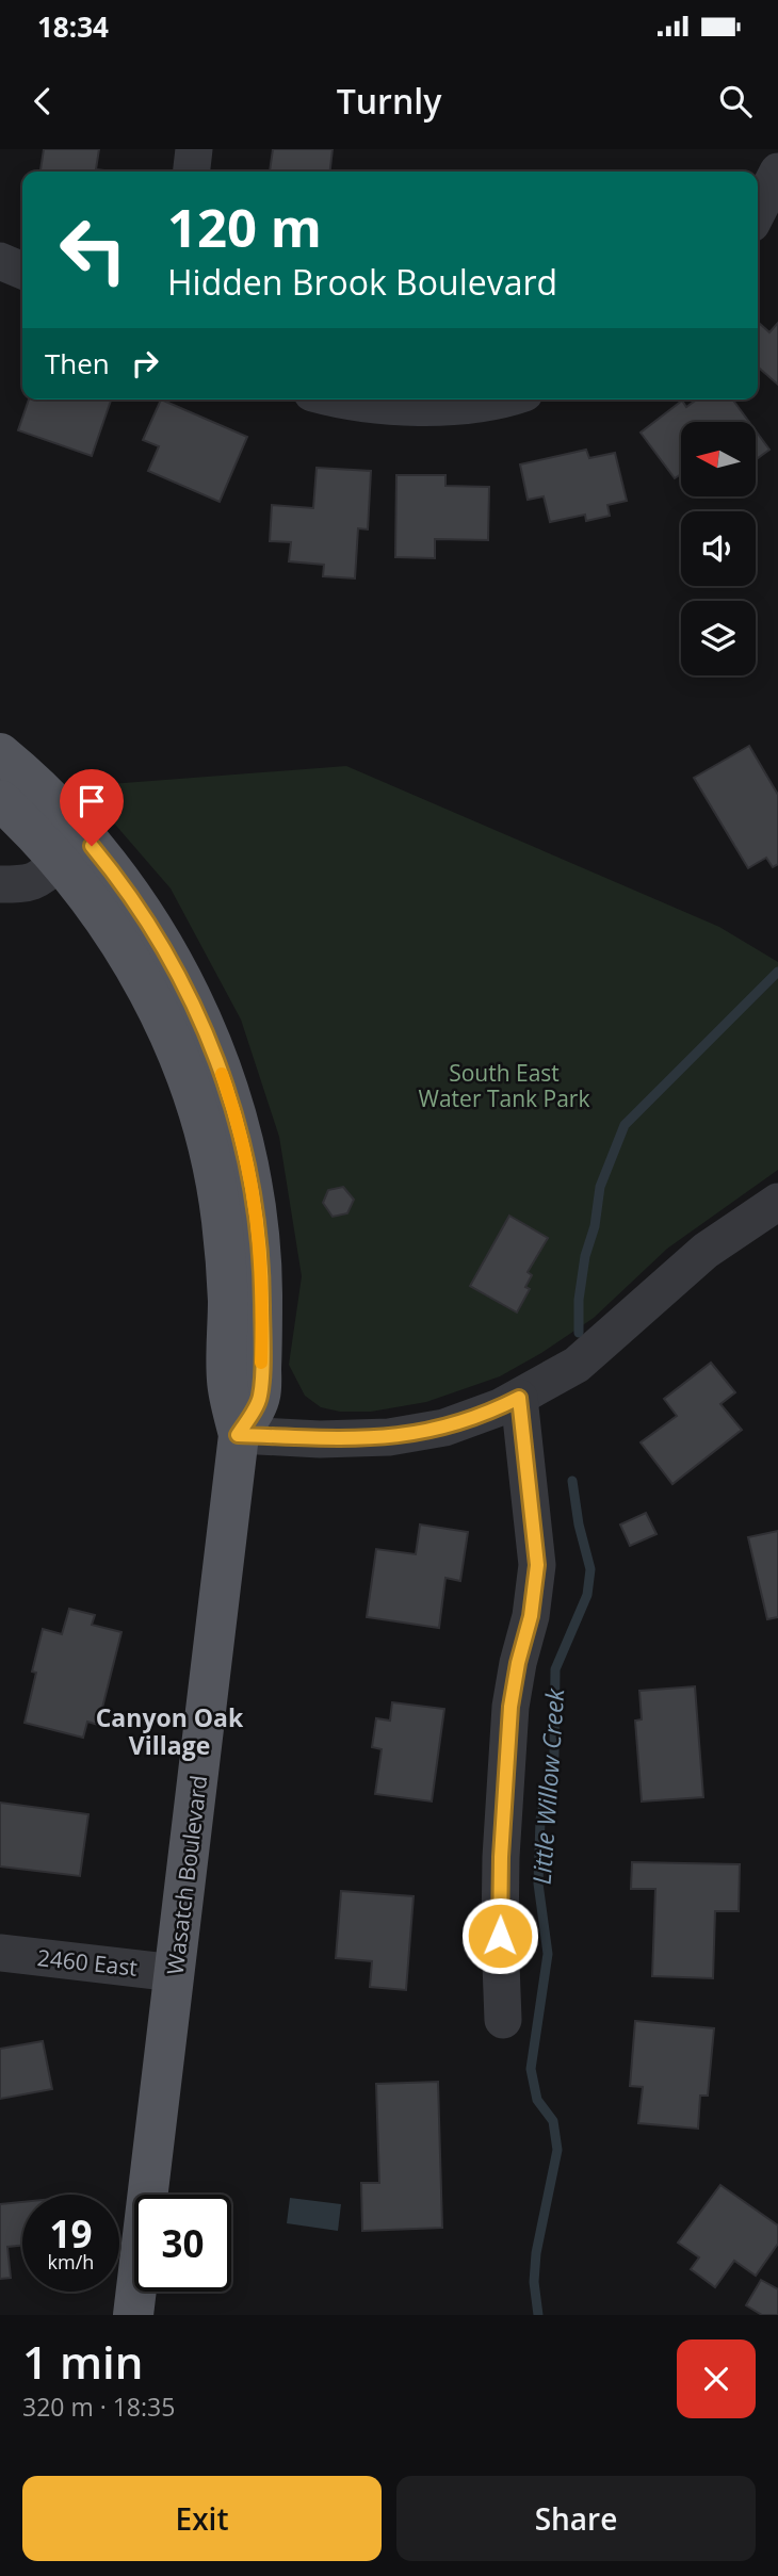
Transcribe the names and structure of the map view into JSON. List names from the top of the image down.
{
  "streets": {
    "main road": ["Wasatch Boulevard"],
    "street": ["2460 East"]
  },
  "crossings": [
    ["Wasatch Boulevard", "2460 East"]
  ],
  "districts": ["Canyon Oak Village"],
  "water": ["Little Willow Creek"],
  "parks": ["South East Water Tank Park"],
  "north": "left",
  "page": {
    "status": "18:34",
    "header": "Turnly",
    "turn": ["120 m", "Hidden Brook Boulevard"],
    "then": "Then",
    "speed": "19 km/h",
    "limit": "30",
    "heading": ["1 min", "320 m · 18:35"],
    "buttons": ["Exit", "Share"]
  }
}
